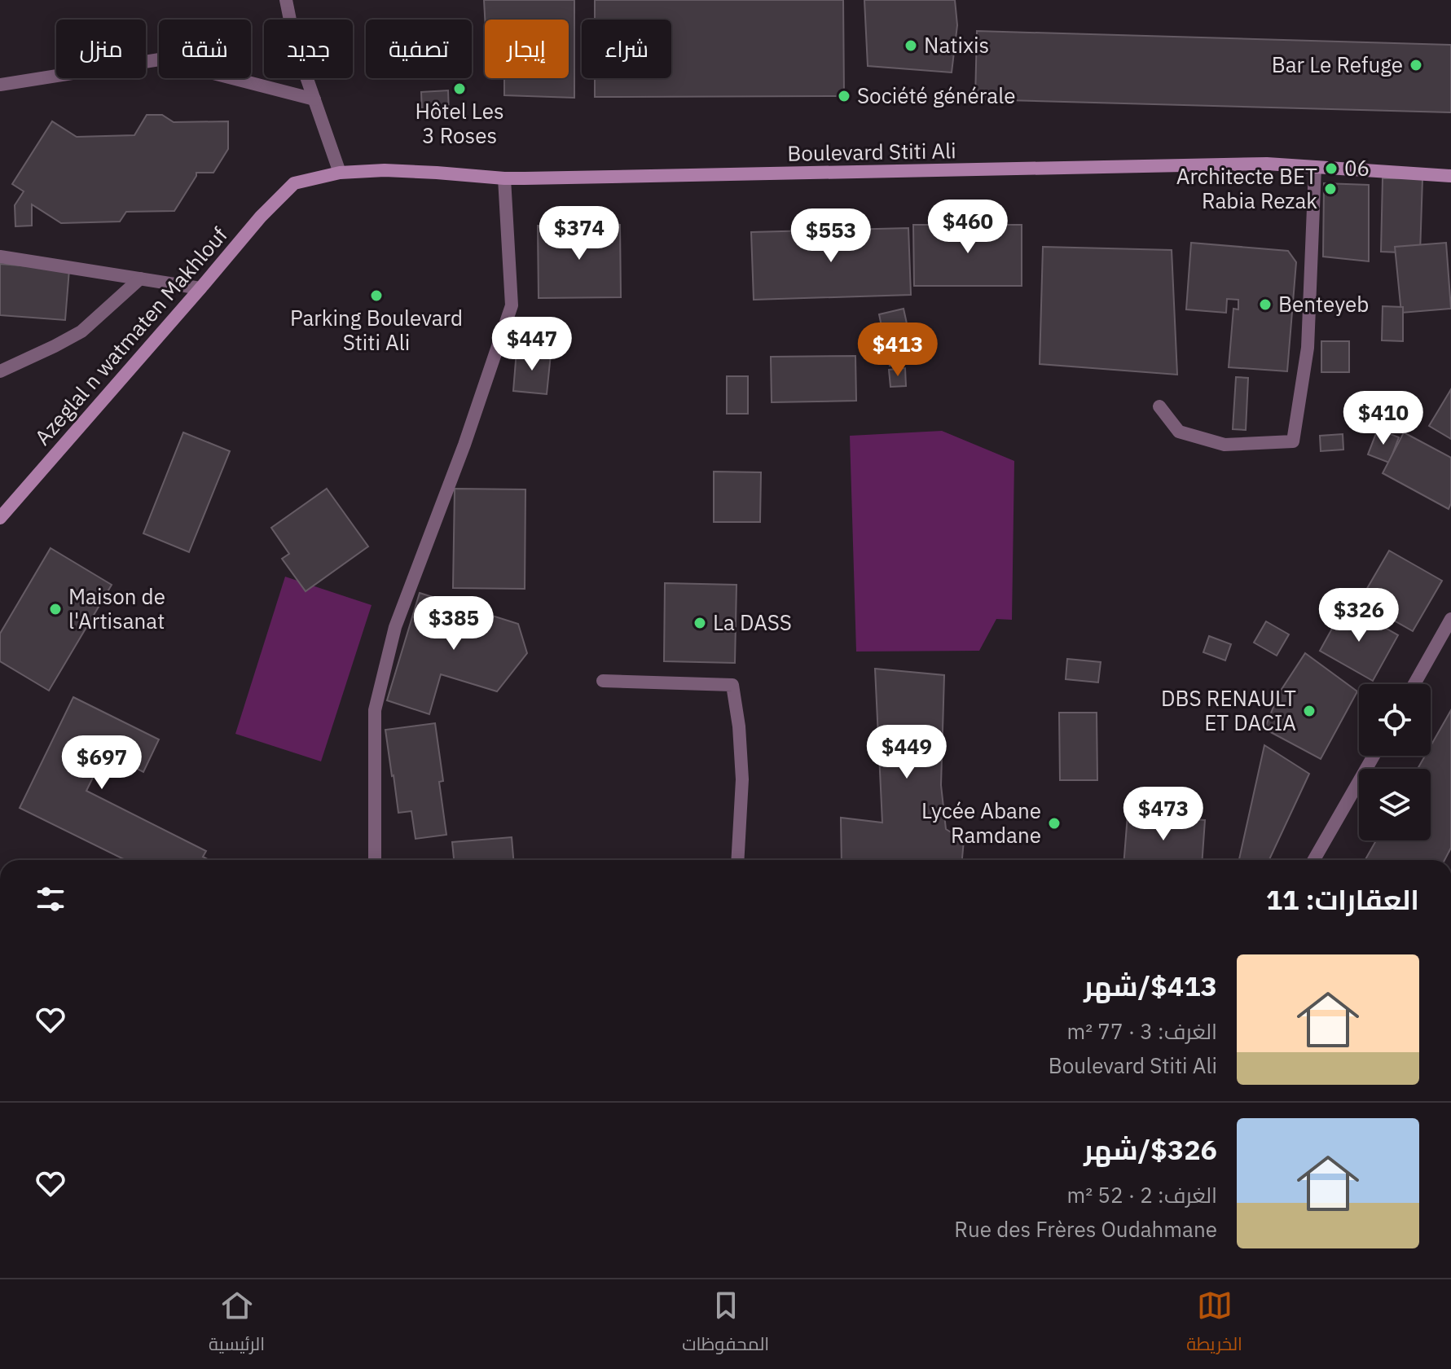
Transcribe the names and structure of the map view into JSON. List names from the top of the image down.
{
  "streets": {
    "main road": ["Boulevard Stiti Ali", "Azeglal n watmaten Makhlouf"]
  },
  "crossings": [
    ["Boulevard Stiti Ali", "Azeglal n watmaten Makhlouf"]
  ],
  "places": [
    "Natixis",
    "Bar Le Refuge",
    "Hôtel Les 3 Roses",
    "Société générale",
    "06",
    "Architecte BET Rabia Rezak",
    "Parking Boulevard Stiti Ali",
    "Benteyeb",
    "Maison de l'Artisanat",
    "La DASS",
    "DBS RENAULT ET DACIA",
    "Lycée Abane Ramdane"
  ],
  "page": {
    "chip": [
      "شراء",
      "إيجار",
      "تصفية",
      "جديد",
      "شقة",
      "منزل"
    ],
    "price": [
      "$460",
      "$374",
      "$553",
      "$447",
      "$413",
      "$410",
      "$326",
      "$385",
      "$449",
      "$697",
      "$473"
    ],
    "heading": "العقارات: 11",
    "list": [
      {
        "name": "$413/شهر",
        "note": "الغرف: 3 · 77 m² · Boulevard Stiti Ali"
      },
      {
        "name": "$326/شهر",
        "note": "الغرف: 2 · 52 m² · Rue des Frères Oudahmane"
      }
    ],
    "tabs": ["الخريطة", "المحفوظات", "الرئيسية"]
  }
}
